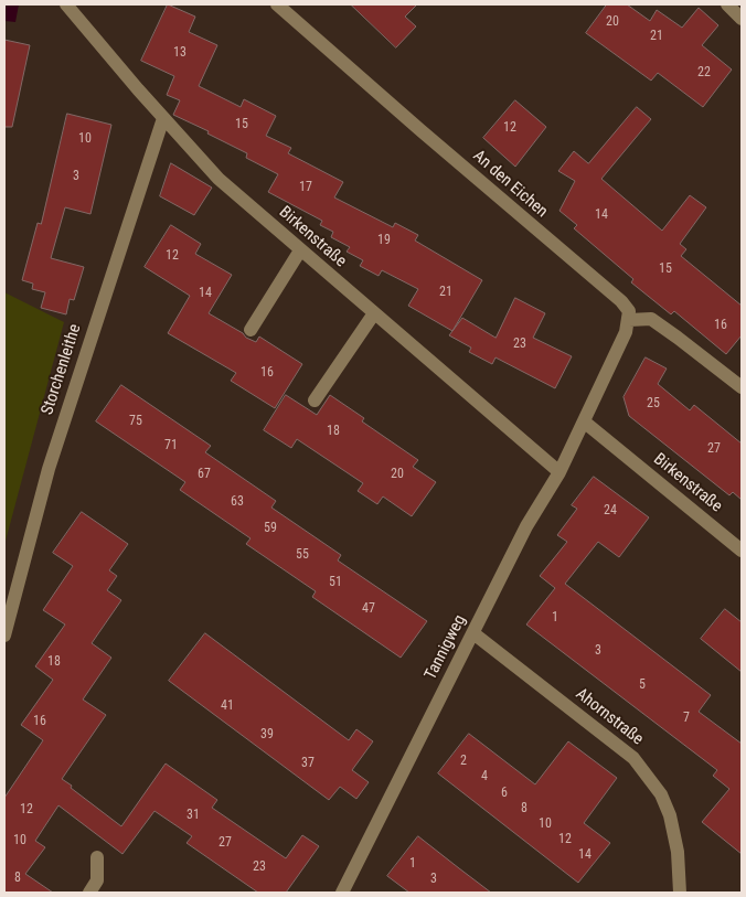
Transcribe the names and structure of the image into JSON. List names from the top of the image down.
{
  "streets": {
    "street": [
      "An den Eichen",
      "Birkenstraße",
      "Storchenleithe",
      "Tannigweg",
      "Ahornstraße"
    ]
  },
  "crossings": [
    ["Birkenstraße", "Storchenleithe"],
    ["Birkenstraße", "Tannigweg"],
    ["Tannigweg", "Ahornstraße"]
  ],
  "house_numbers": [
    "20",
    "21",
    "13",
    "22",
    "15",
    "12",
    "10",
    "3",
    "17",
    "14",
    "19",
    "12",
    "15",
    "21",
    "14",
    "16",
    "23",
    "16",
    "25",
    "75",
    "18",
    "71",
    "27",
    "67",
    "20",
    "63",
    "24",
    "59",
    "55",
    "51",
    "47",
    "1",
    "3",
    "18",
    "5",
    "41",
    "7",
    "16",
    "39",
    "2",
    "37",
    "4",
    "6",
    "8",
    "12",
    "31",
    "10",
    "12",
    "10",
    "27",
    "14",
    "1",
    "23",
    "8",
    "3"
  ]
}
